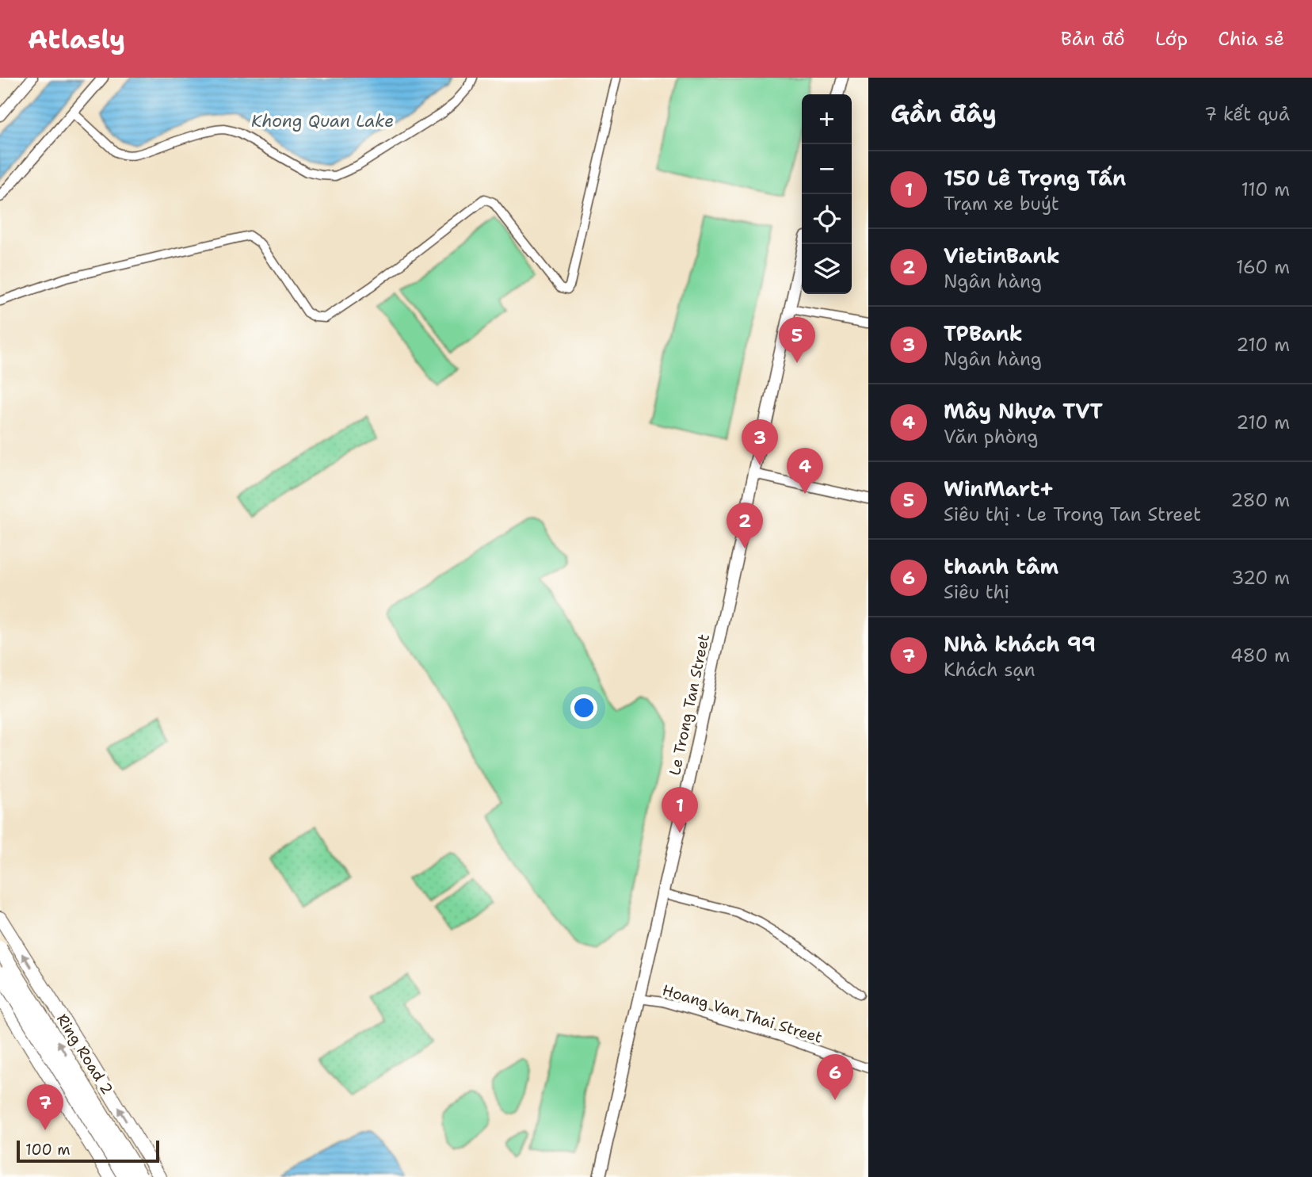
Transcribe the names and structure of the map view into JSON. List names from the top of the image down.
{
  "streets": {
    "highway": ["Ring Road 2"],
    "main road": ["Le Trong Tan Street"],
    "street": ["Hoang Van Thai Street"]
  },
  "crossings": [
    ["Le Trong Tan Street", "Hoang Van Thai Street"]
  ],
  "water": ["Khong Quan Lake"],
  "scale_bar": "100 m",
  "page": {
    "header": "Atlasly",
    "nav": ["Bản đồ", "Lớp", "Chia sẻ"],
    "heading": ["Gần đây", "7 kết quả"],
    "map_buttons": ["+", "−"],
    "list": [
      {
        "mark": "1",
        "name": "150 Lê Trọng Tấn",
        "note": "Trạm xe buýt",
        "value": "110 m"
      },
      {
        "mark": "2",
        "name": "VietinBank",
        "note": "Ngân hàng",
        "value": "160 m"
      },
      {
        "mark": "3",
        "name": "TPBank",
        "note": "Ngân hàng",
        "value": "210 m"
      },
      {
        "mark": "4",
        "name": "Mây Nhựa TVT",
        "note": "Văn phòng",
        "value": "210 m"
      },
      {
        "mark": "5",
        "name": "WinMart+",
        "note": "Siêu thị · Le Trong Tan Street",
        "value": "280 m"
      },
      {
        "mark": "6",
        "name": "thanh tâm",
        "note": "Siêu thị",
        "value": "320 m"
      },
      {
        "mark": "7",
        "name": "Nhà khách 99",
        "note": "Khách sạn",
        "value": "480 m"
      }
    ],
    "pins": [
      "5",
      "3",
      "4",
      "2",
      "1",
      "6",
      "7"
    ],
    "scale": "100 m"
  }
}
